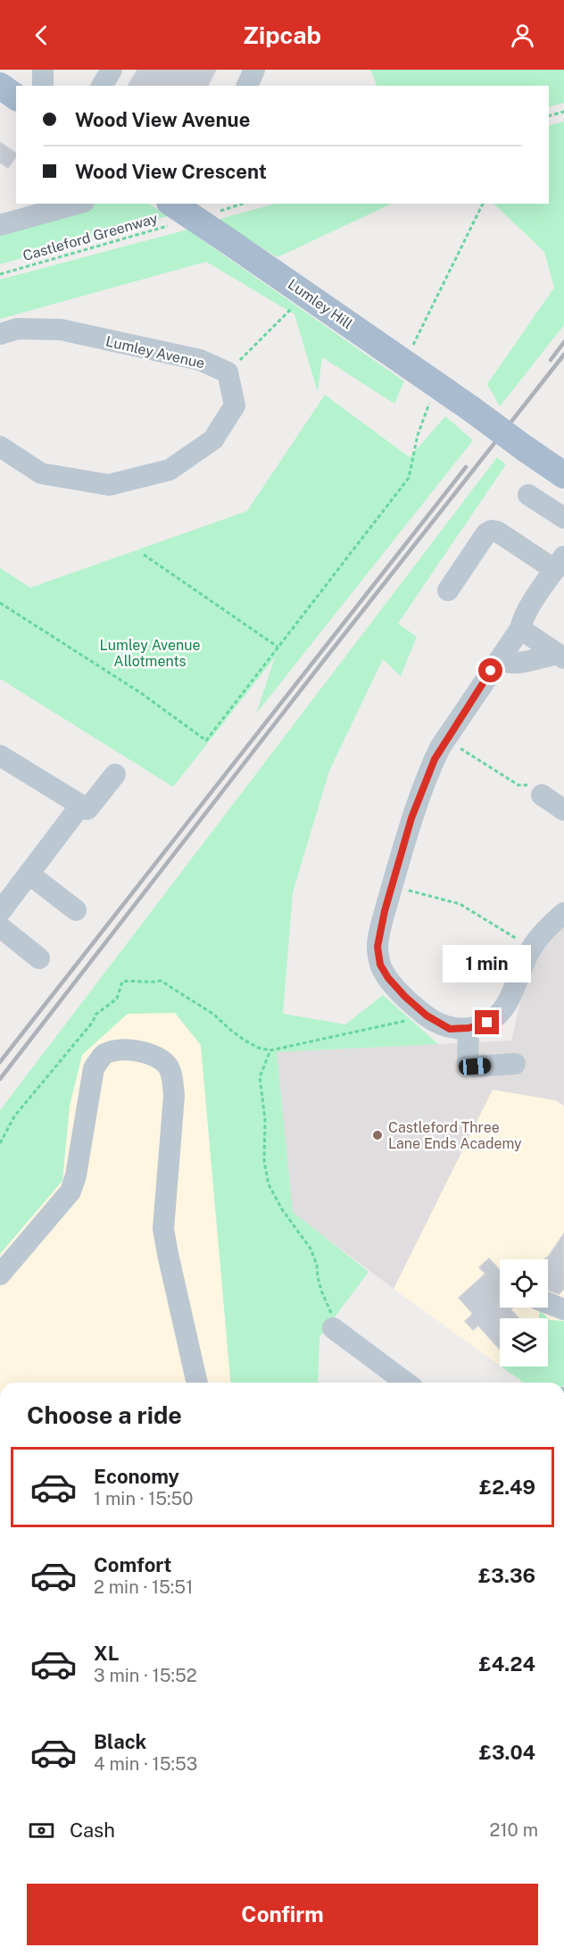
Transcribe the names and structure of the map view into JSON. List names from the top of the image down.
{
  "streets": {
    "main road": ["Lumley Hill"],
    "street": ["Lumley Avenue"],
    "path": ["Castleford Greenway"]
  },
  "crossings": [
    ["Castleford Greenway", "Lumley Hill"]
  ],
  "parks": ["Lumley Avenue Allotments"],
  "places": ["Castleford Three Lane Ends Academy"],
  "page": {
    "header": "Zipcab",
    "banner": ["Wood View Avenue", "Wood View Crescent"],
    "bubble": "1 min",
    "heading": "Choose a ride",
    "list": [
      {
        "name": "Economy",
        "note": "1 min · 15:50",
        "value": "£2.49"
      },
      {
        "name": "Comfort",
        "note": "2 min · 15:51",
        "value": "£3.36"
      },
      {
        "name": "XL",
        "note": "3 min · 15:52",
        "value": "£4.24"
      },
      {
        "name": "Black",
        "note": "4 min · 15:53",
        "value": "£3.04"
      }
    ],
    "pay": ["Cash", "210 m"],
    "buttons": "Confirm"
  }
}
